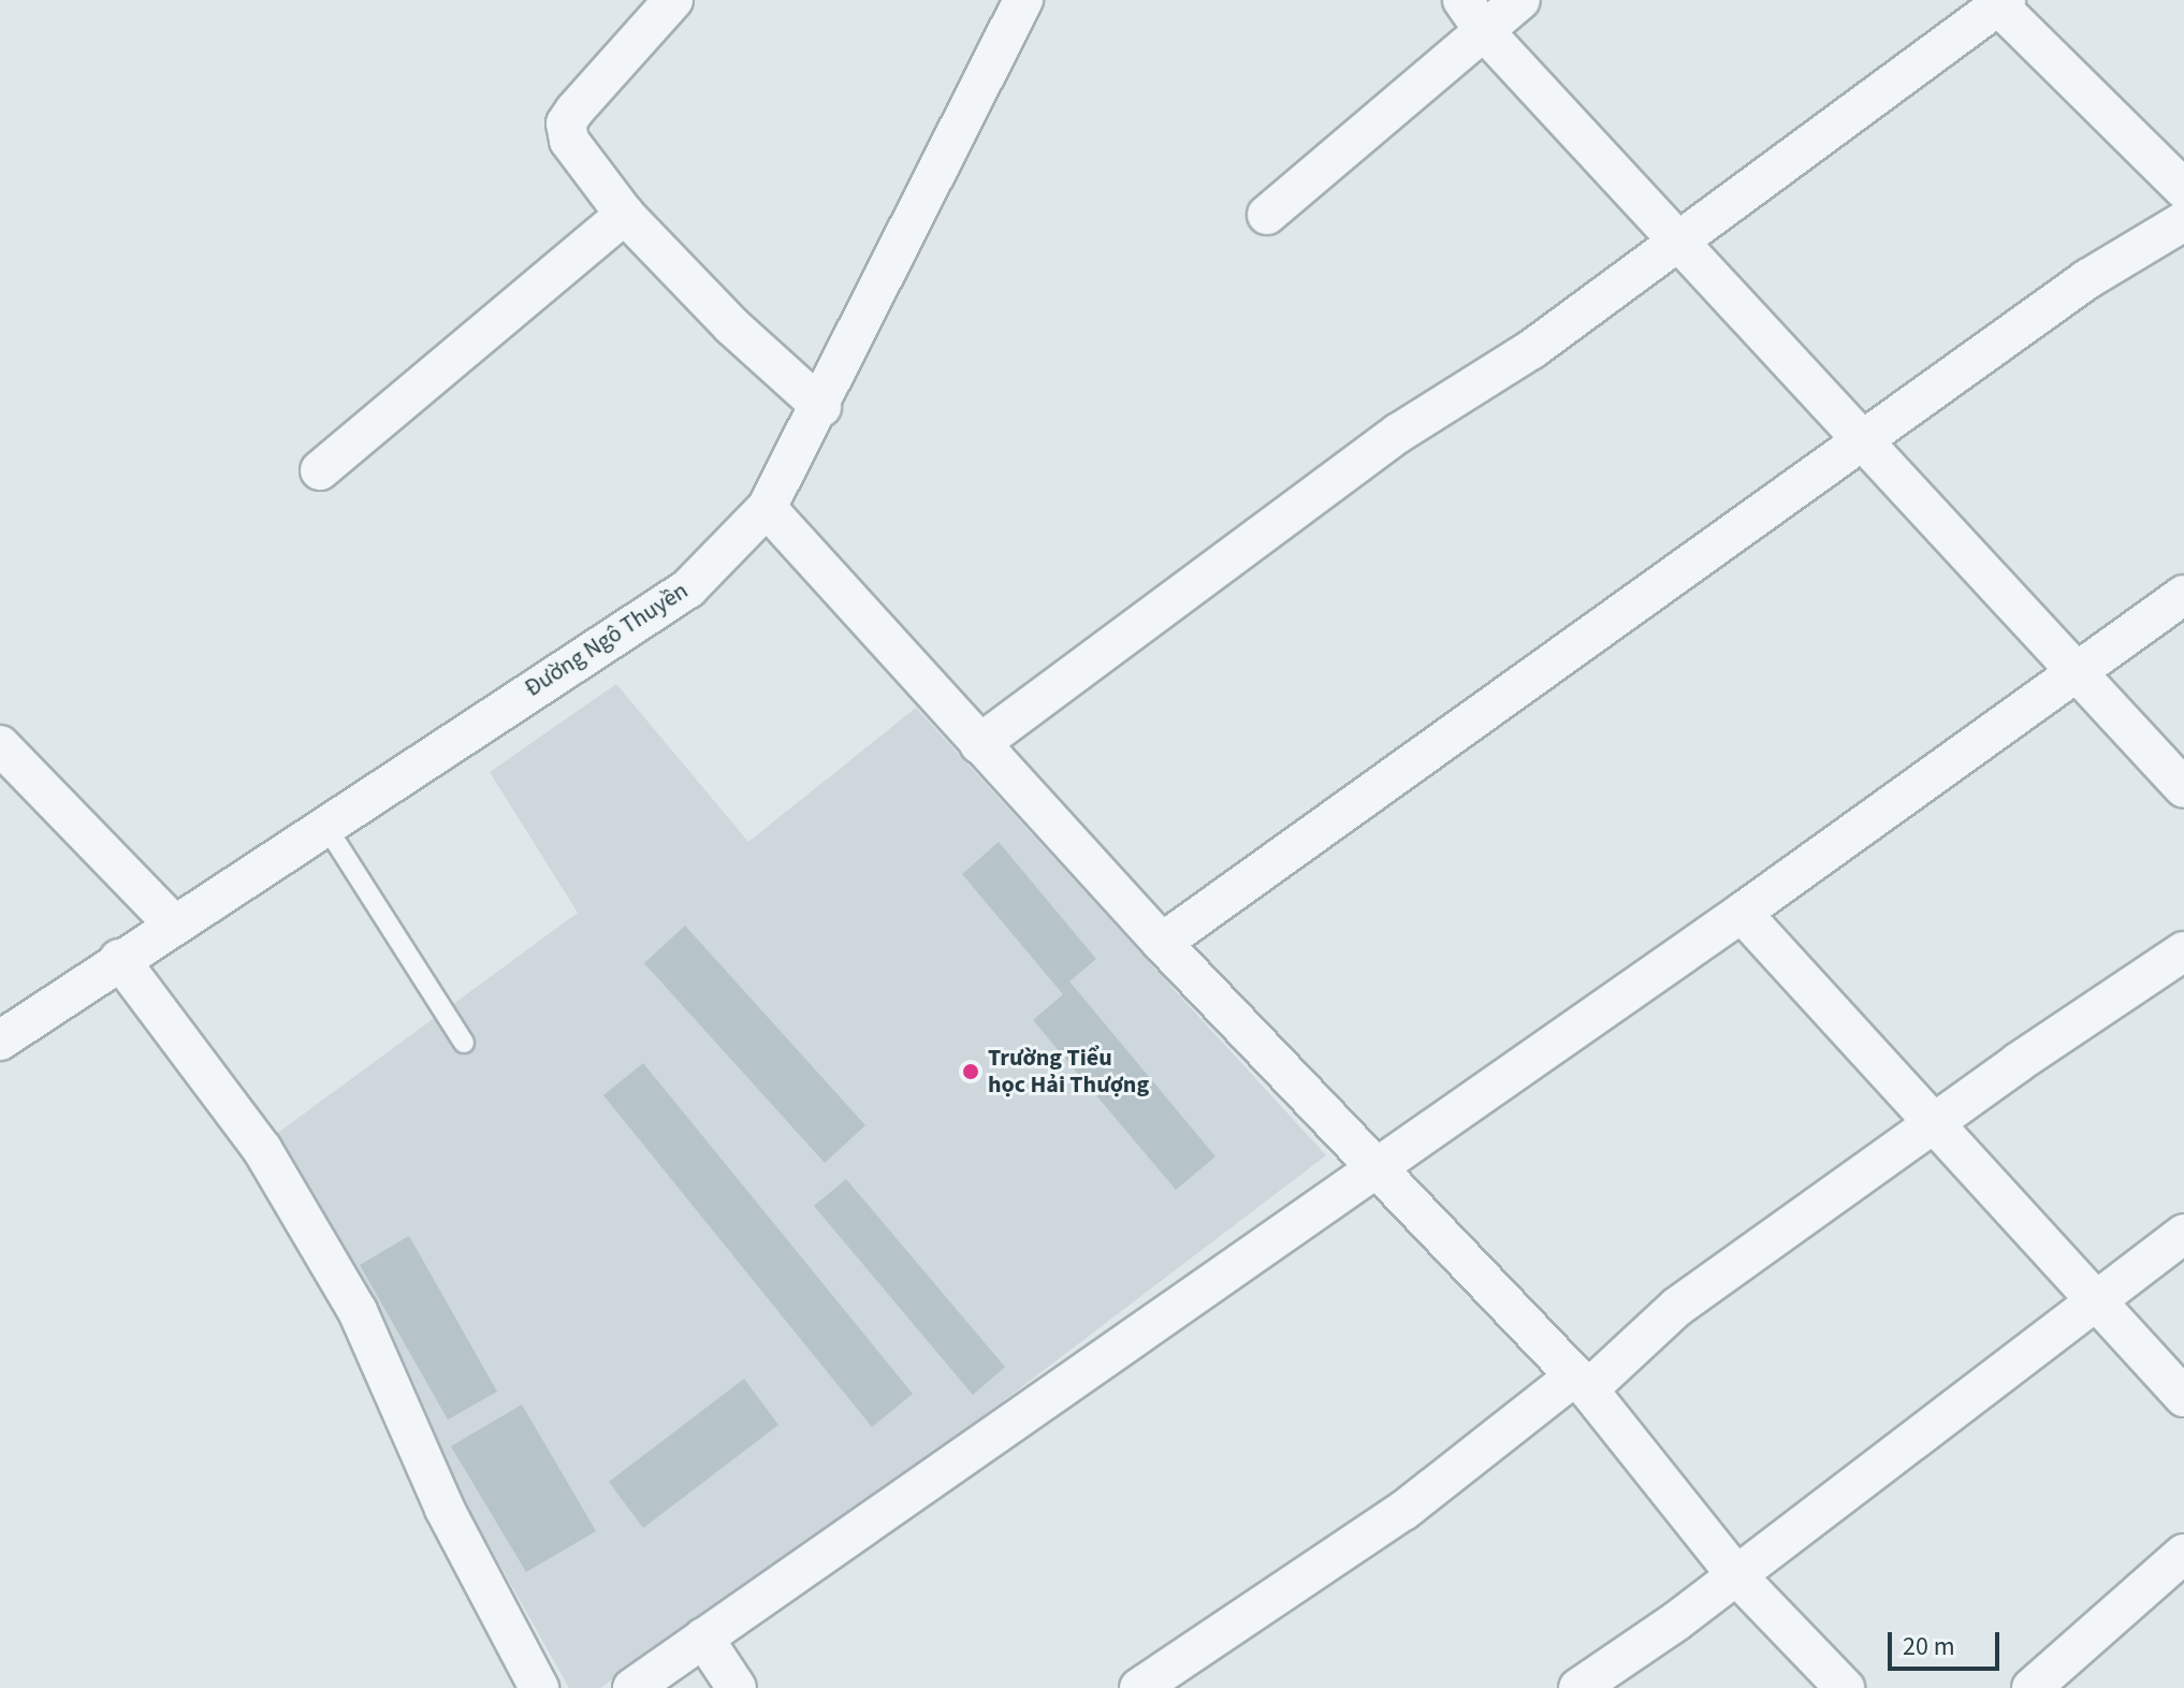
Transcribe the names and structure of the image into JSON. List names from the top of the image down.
{
  "streets": {
    "street": ["Đường Ngô Thuyền"]
  },
  "places": ["Trường Tiểu học Hải Thượng"],
  "scale_bar": "20 m"
}
